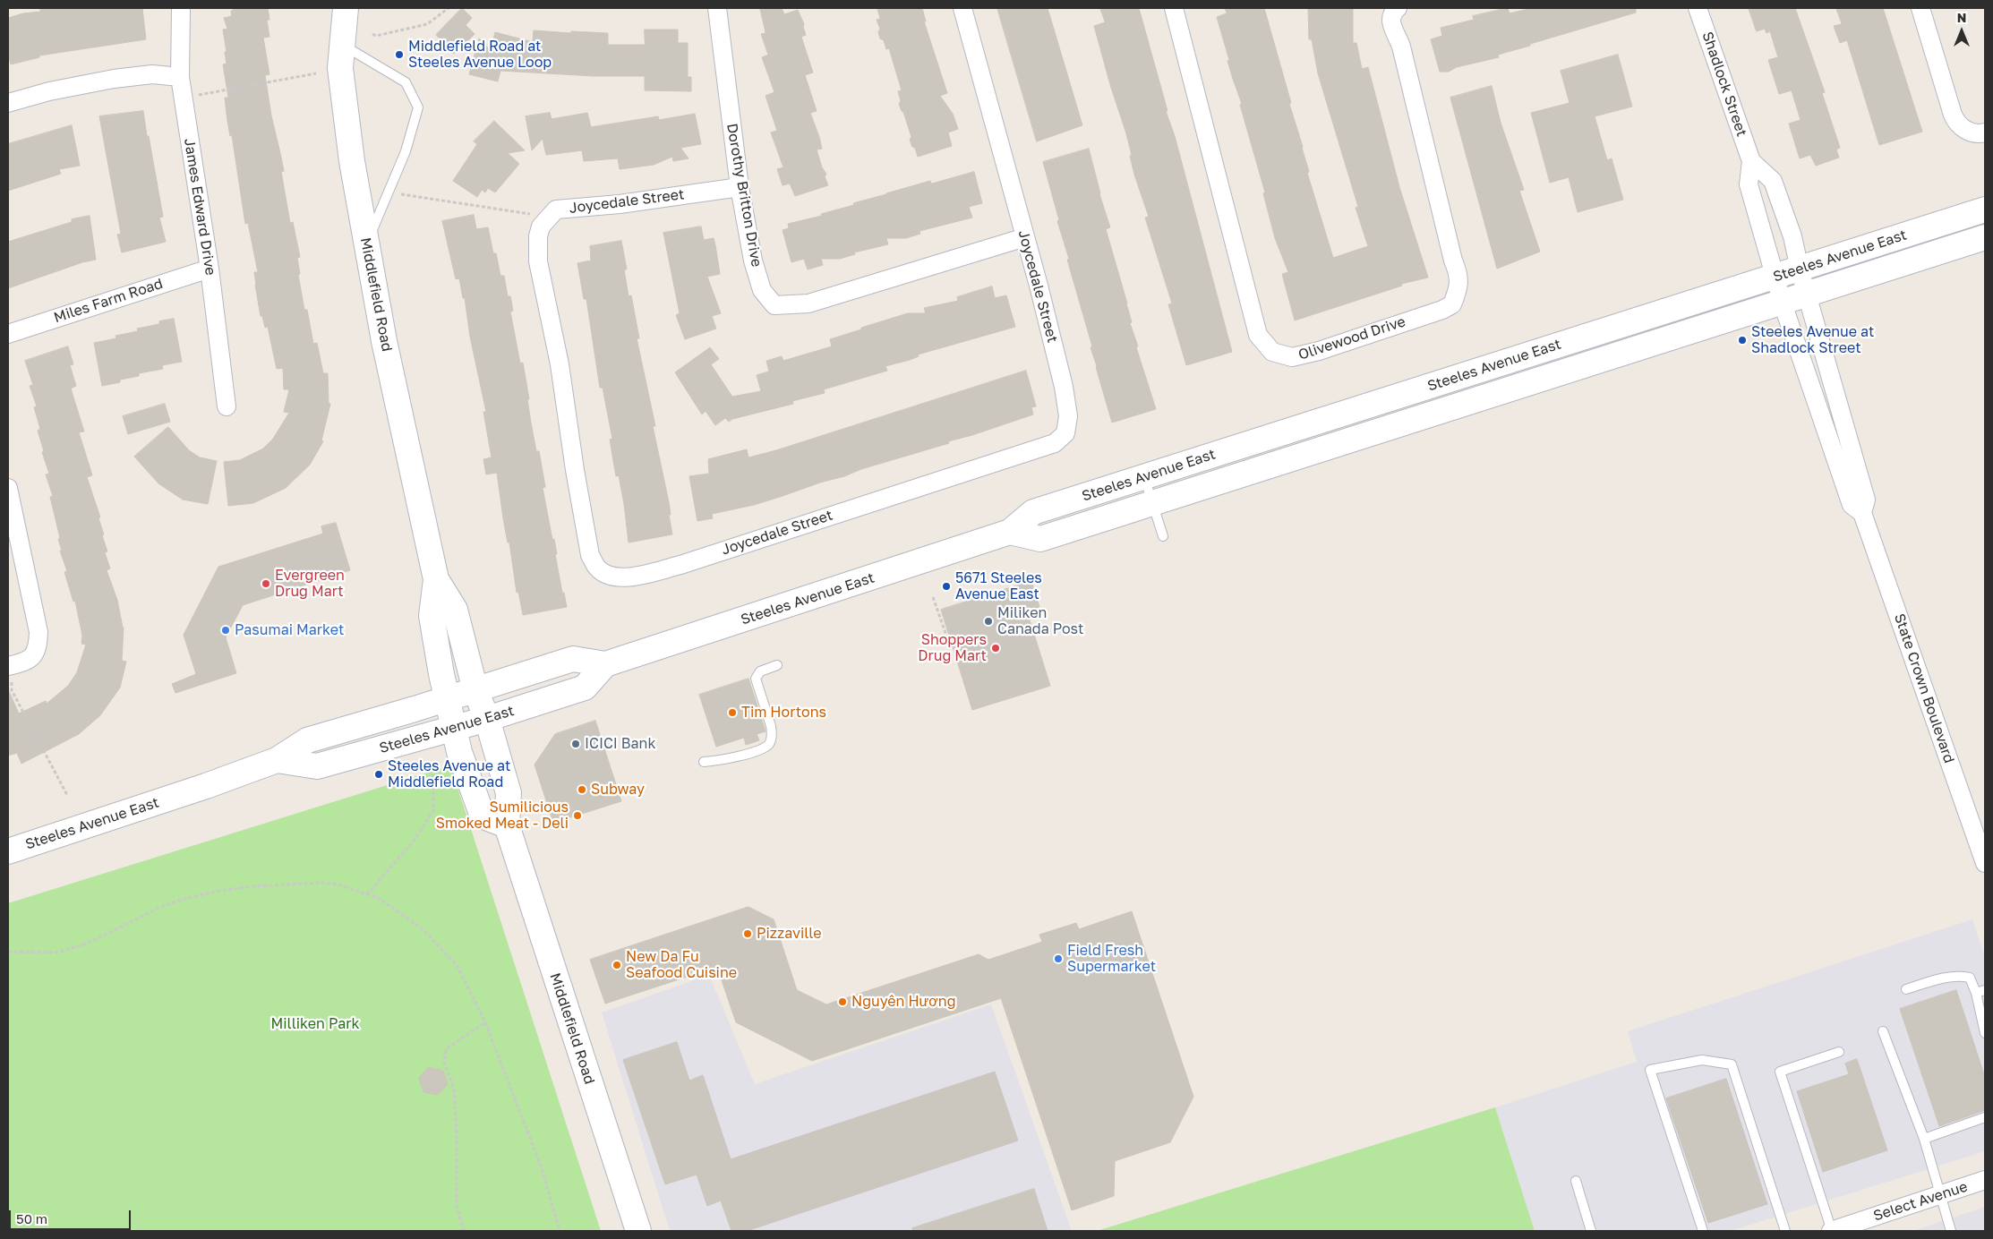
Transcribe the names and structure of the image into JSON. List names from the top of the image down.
{
  "streets": {
    "main road": ["Steeles Avenue East", "Middlefield Road"],
    "street": [
      "Shadlock Street",
      "Dorothy Britton Drive",
      "Joycedale Street",
      "James Edward Drive",
      "Miles Farm Road",
      "Olivewood Drive",
      "State Crown Boulevard",
      "Select Avenue"
    ]
  },
  "crossings": [
    ["Shadlock Street", "Steeles Avenue East"],
    ["Shadlock Street", "State Crown Boulevard"],
    ["Dorothy Britton Drive", "Joycedale Street"],
    ["James Edward Drive", "Miles Farm Road"],
    ["Steeles Avenue East", "Middlefield Road"],
    ["Steeles Avenue East", "State Crown Boulevard"]
  ],
  "parks": ["Milliken Park"],
  "places": [
    "Middlefield Road at Steeles Avenue Loop",
    "Steeles Avenue at Shadlock Street",
    "Evergreen Drug Mart",
    "5671 Steeles Avenue East",
    "Miliken Canada Post",
    "Pasumai Market",
    "Shoppers Drug Mart",
    "Tim Hortons",
    "ICICI Bank",
    "Steeles Avenue at Middlefield Road",
    "Subway",
    "Sumilicious Smoked Meat - Deli",
    "Pizzaville",
    "Field Fresh Supermarket",
    "New Da Fu Seafood Cuisine",
    "Nguyên Hương"
  ],
  "scale_bar": "50 m",
  "north": "top"
}
